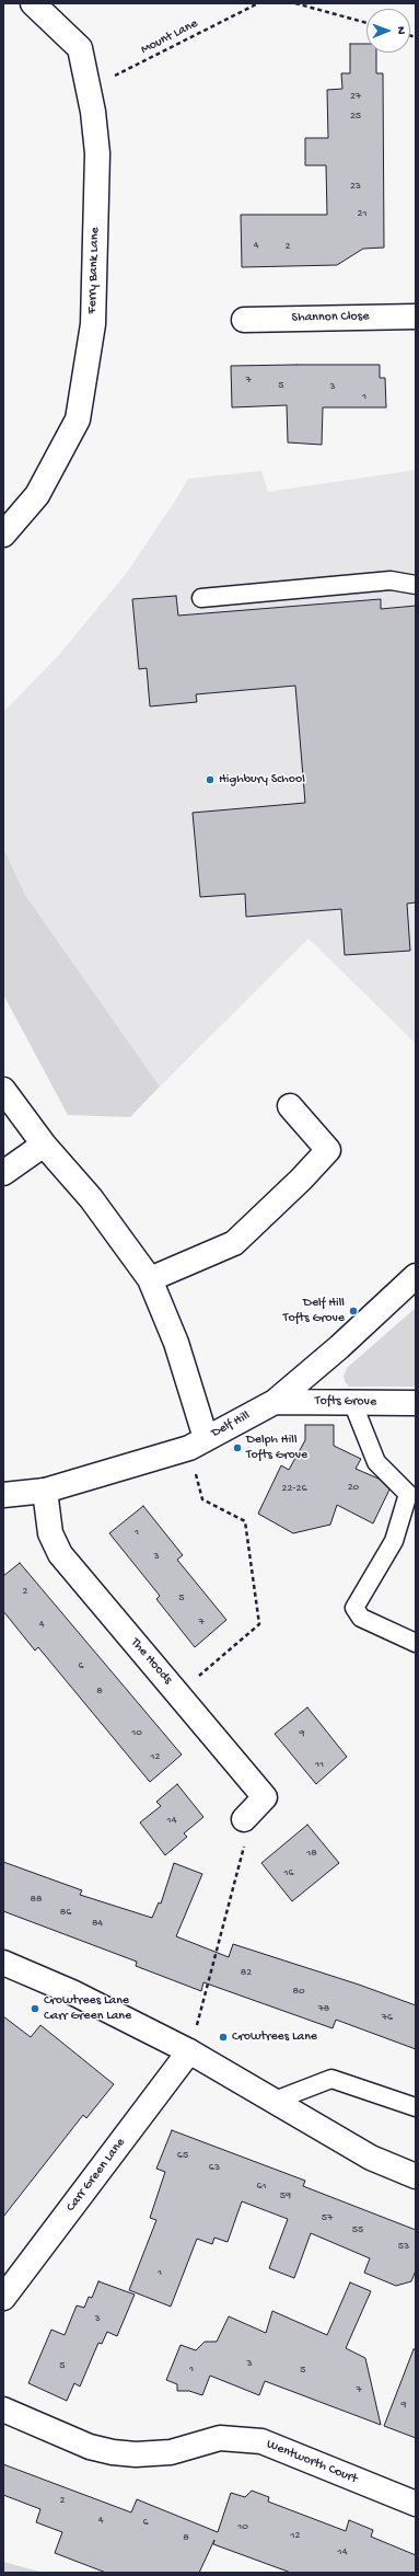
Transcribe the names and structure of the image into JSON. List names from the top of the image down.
{
  "streets": {
    "street": [
      "Ferry Bank Lane",
      "Shannon Close",
      "Tofts Grove",
      "Delf Hill",
      "The Hoods",
      "Carr Green Lane",
      "Wentworth Court"
    ],
    "path": ["Mount Lane"]
  },
  "crossings": [
    ["Mount Lane", "Ferry Bank Lane"],
    ["Tofts Grove", "Delf Hill"],
    ["Delf Hill", "The Hoods"]
  ],
  "places": [
    "Highbury School",
    "Delf Hill Tofts Grove",
    "Delph Hill Tofts Grove",
    "Crowtrees Lane Carr Green Lane",
    "Crowtrees Lane"
  ],
  "house_numbers": [
    "27",
    "25",
    "23",
    "21",
    "4",
    "2",
    "7",
    "5",
    "3",
    "1",
    "20",
    "22-26",
    "1",
    "3",
    "2",
    "5",
    "7",
    "4",
    "6",
    "8",
    "10",
    "9",
    "12",
    "11",
    "14",
    "18",
    "16",
    "88",
    "86",
    "84",
    "82",
    "80",
    "78",
    "76",
    "65",
    "63",
    "61",
    "59",
    "57",
    "55",
    "53",
    "1",
    "3",
    "3",
    "5",
    "1",
    "5",
    "7",
    "9",
    "2",
    "4",
    "6",
    "10",
    "12",
    "8",
    "14"
  ],
  "north": "right"
}
